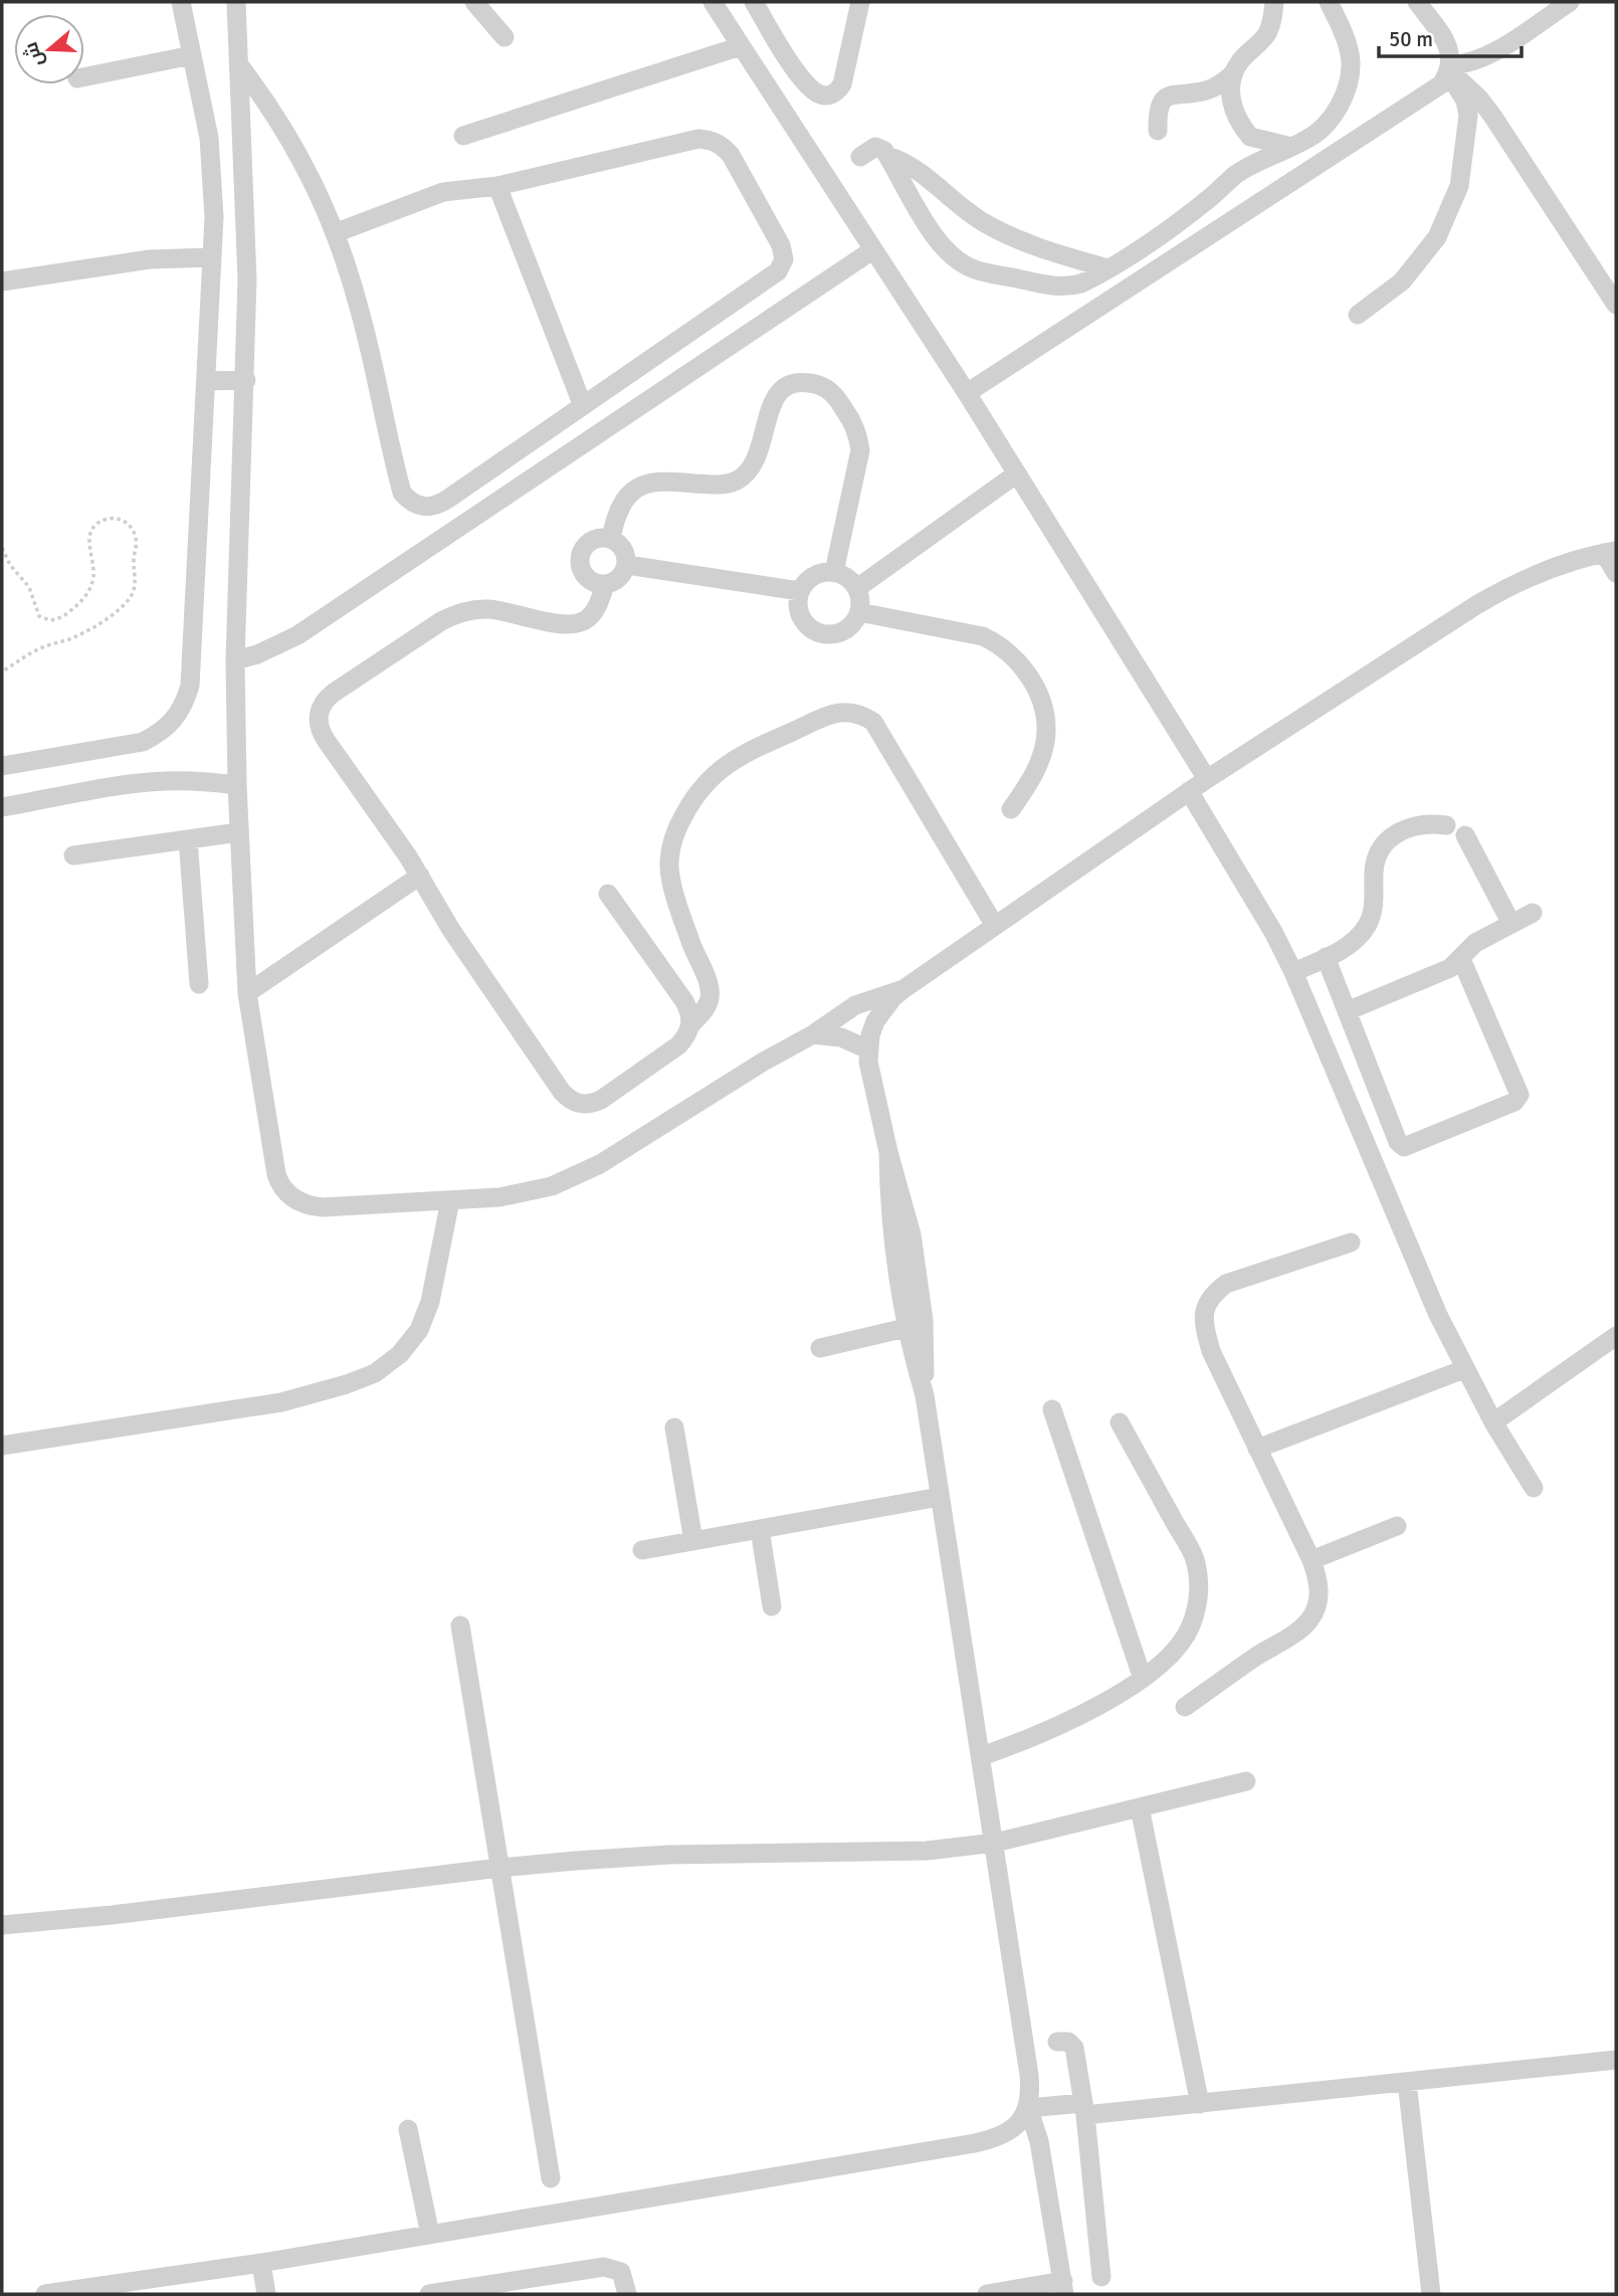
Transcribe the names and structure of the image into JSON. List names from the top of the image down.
{
  "scale_bar": "50 m",
  "north": "left"
}
